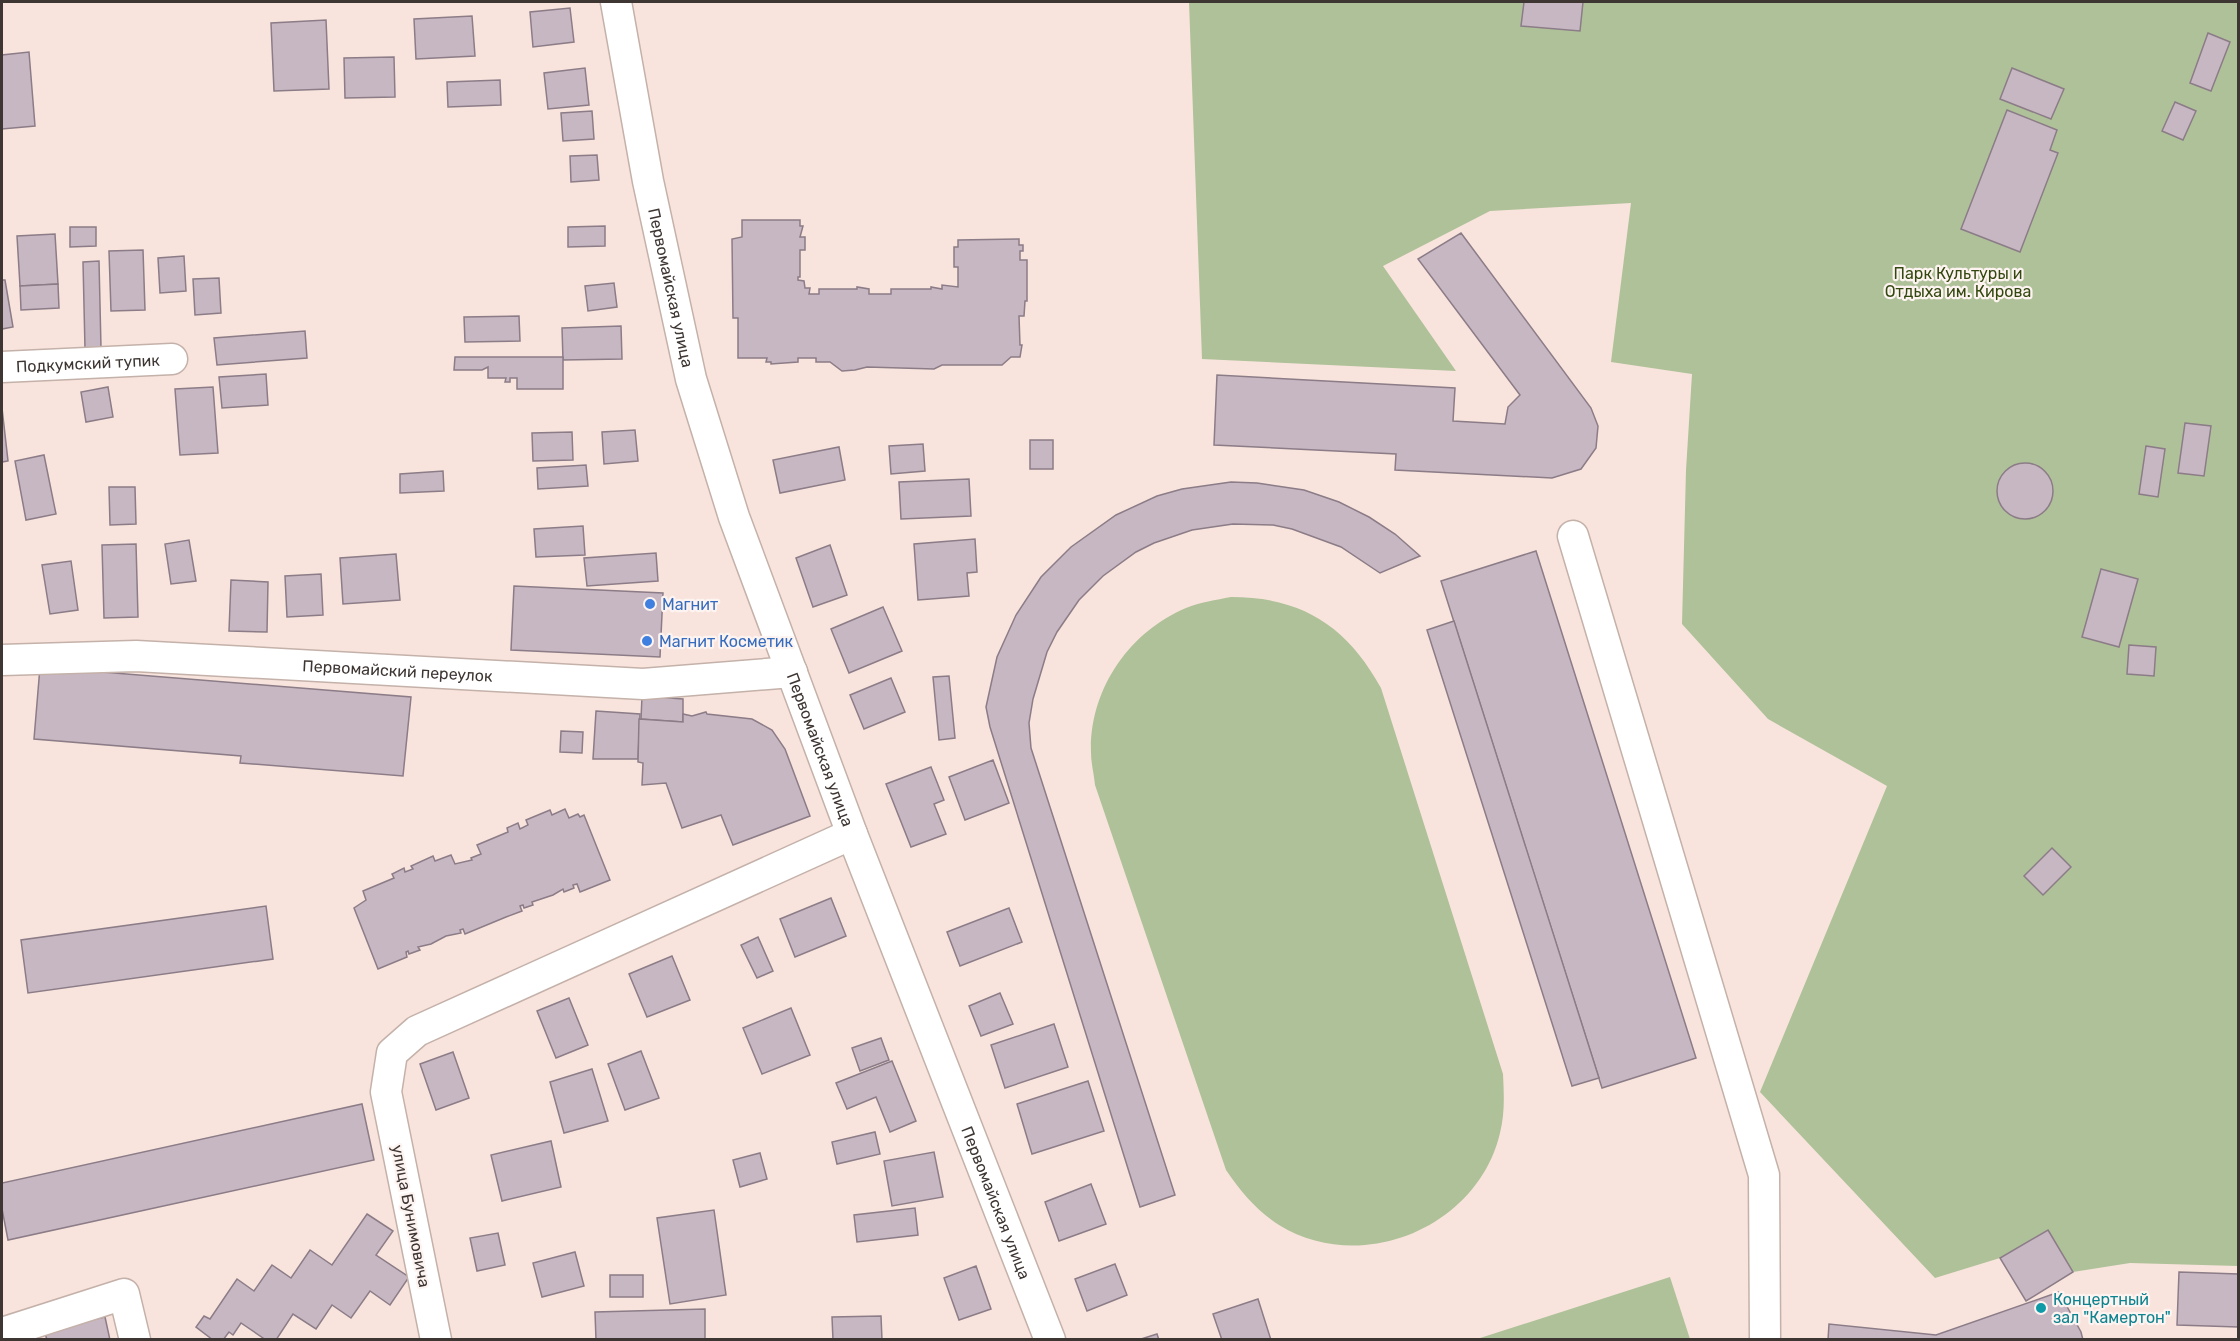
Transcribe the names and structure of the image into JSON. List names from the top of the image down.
{
  "streets": {
    "street": [
      "Первомайская улица",
      "Подкумский тупик",
      "Первомайский переулок",
      "улица Бунимовича"
    ]
  },
  "crossings": [
    ["Первомайская улица", "Первомайский переулок"],
    ["Первомайская улица", "улица Бунимовича"]
  ],
  "parks": ["Парк Культуры и Отдыха им. Кирова"],
  "places": ["Магнит", "Магнит Косметик", "Концертный зал \"Камертон\""]
}
